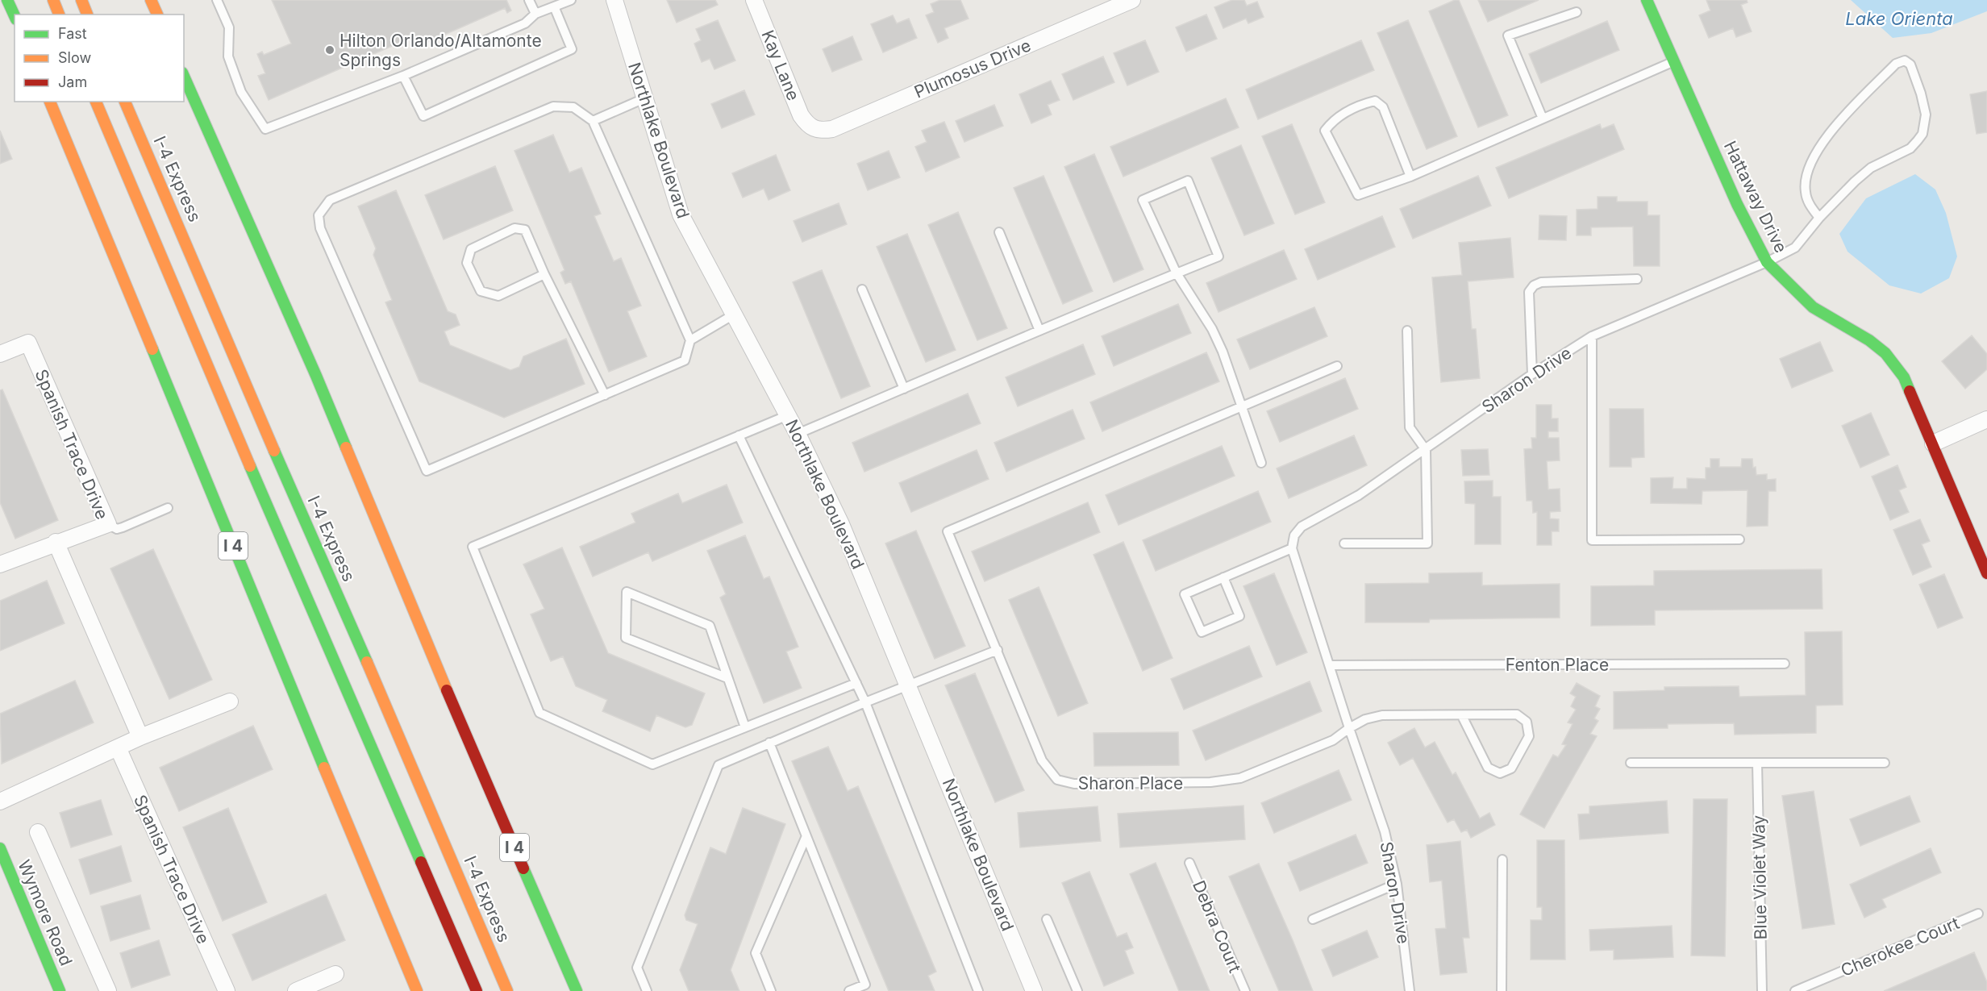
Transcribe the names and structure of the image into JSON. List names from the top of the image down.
{
  "streets": {
    "main road": [
      "I-4 Express",
      "Hattaway Drive",
      "I 4",
      "Wymore Road"
    ],
    "street": [
      "Kay Lane",
      "Plumosus Drive",
      "Northlake Boulevard",
      "Spanish Trace Drive"
    ],
    "lane": [
      "Sharon Drive",
      "Fenton Place",
      "Sharon Place",
      "Blue Violet Way",
      "Debra Court",
      "Cherokee Court"
    ]
  },
  "crossings": [
    ["Kay Lane", "Plumosus Drive"],
    ["Hattaway Drive", "Sharon Drive"],
    ["Sharon Drive", "Sharon Place"]
  ],
  "water": ["Lake Orienta"],
  "places": ["Hilton Orlando/Altamonte Springs"],
  "legend": ["Fast", "Slow", "Jam"]
}
